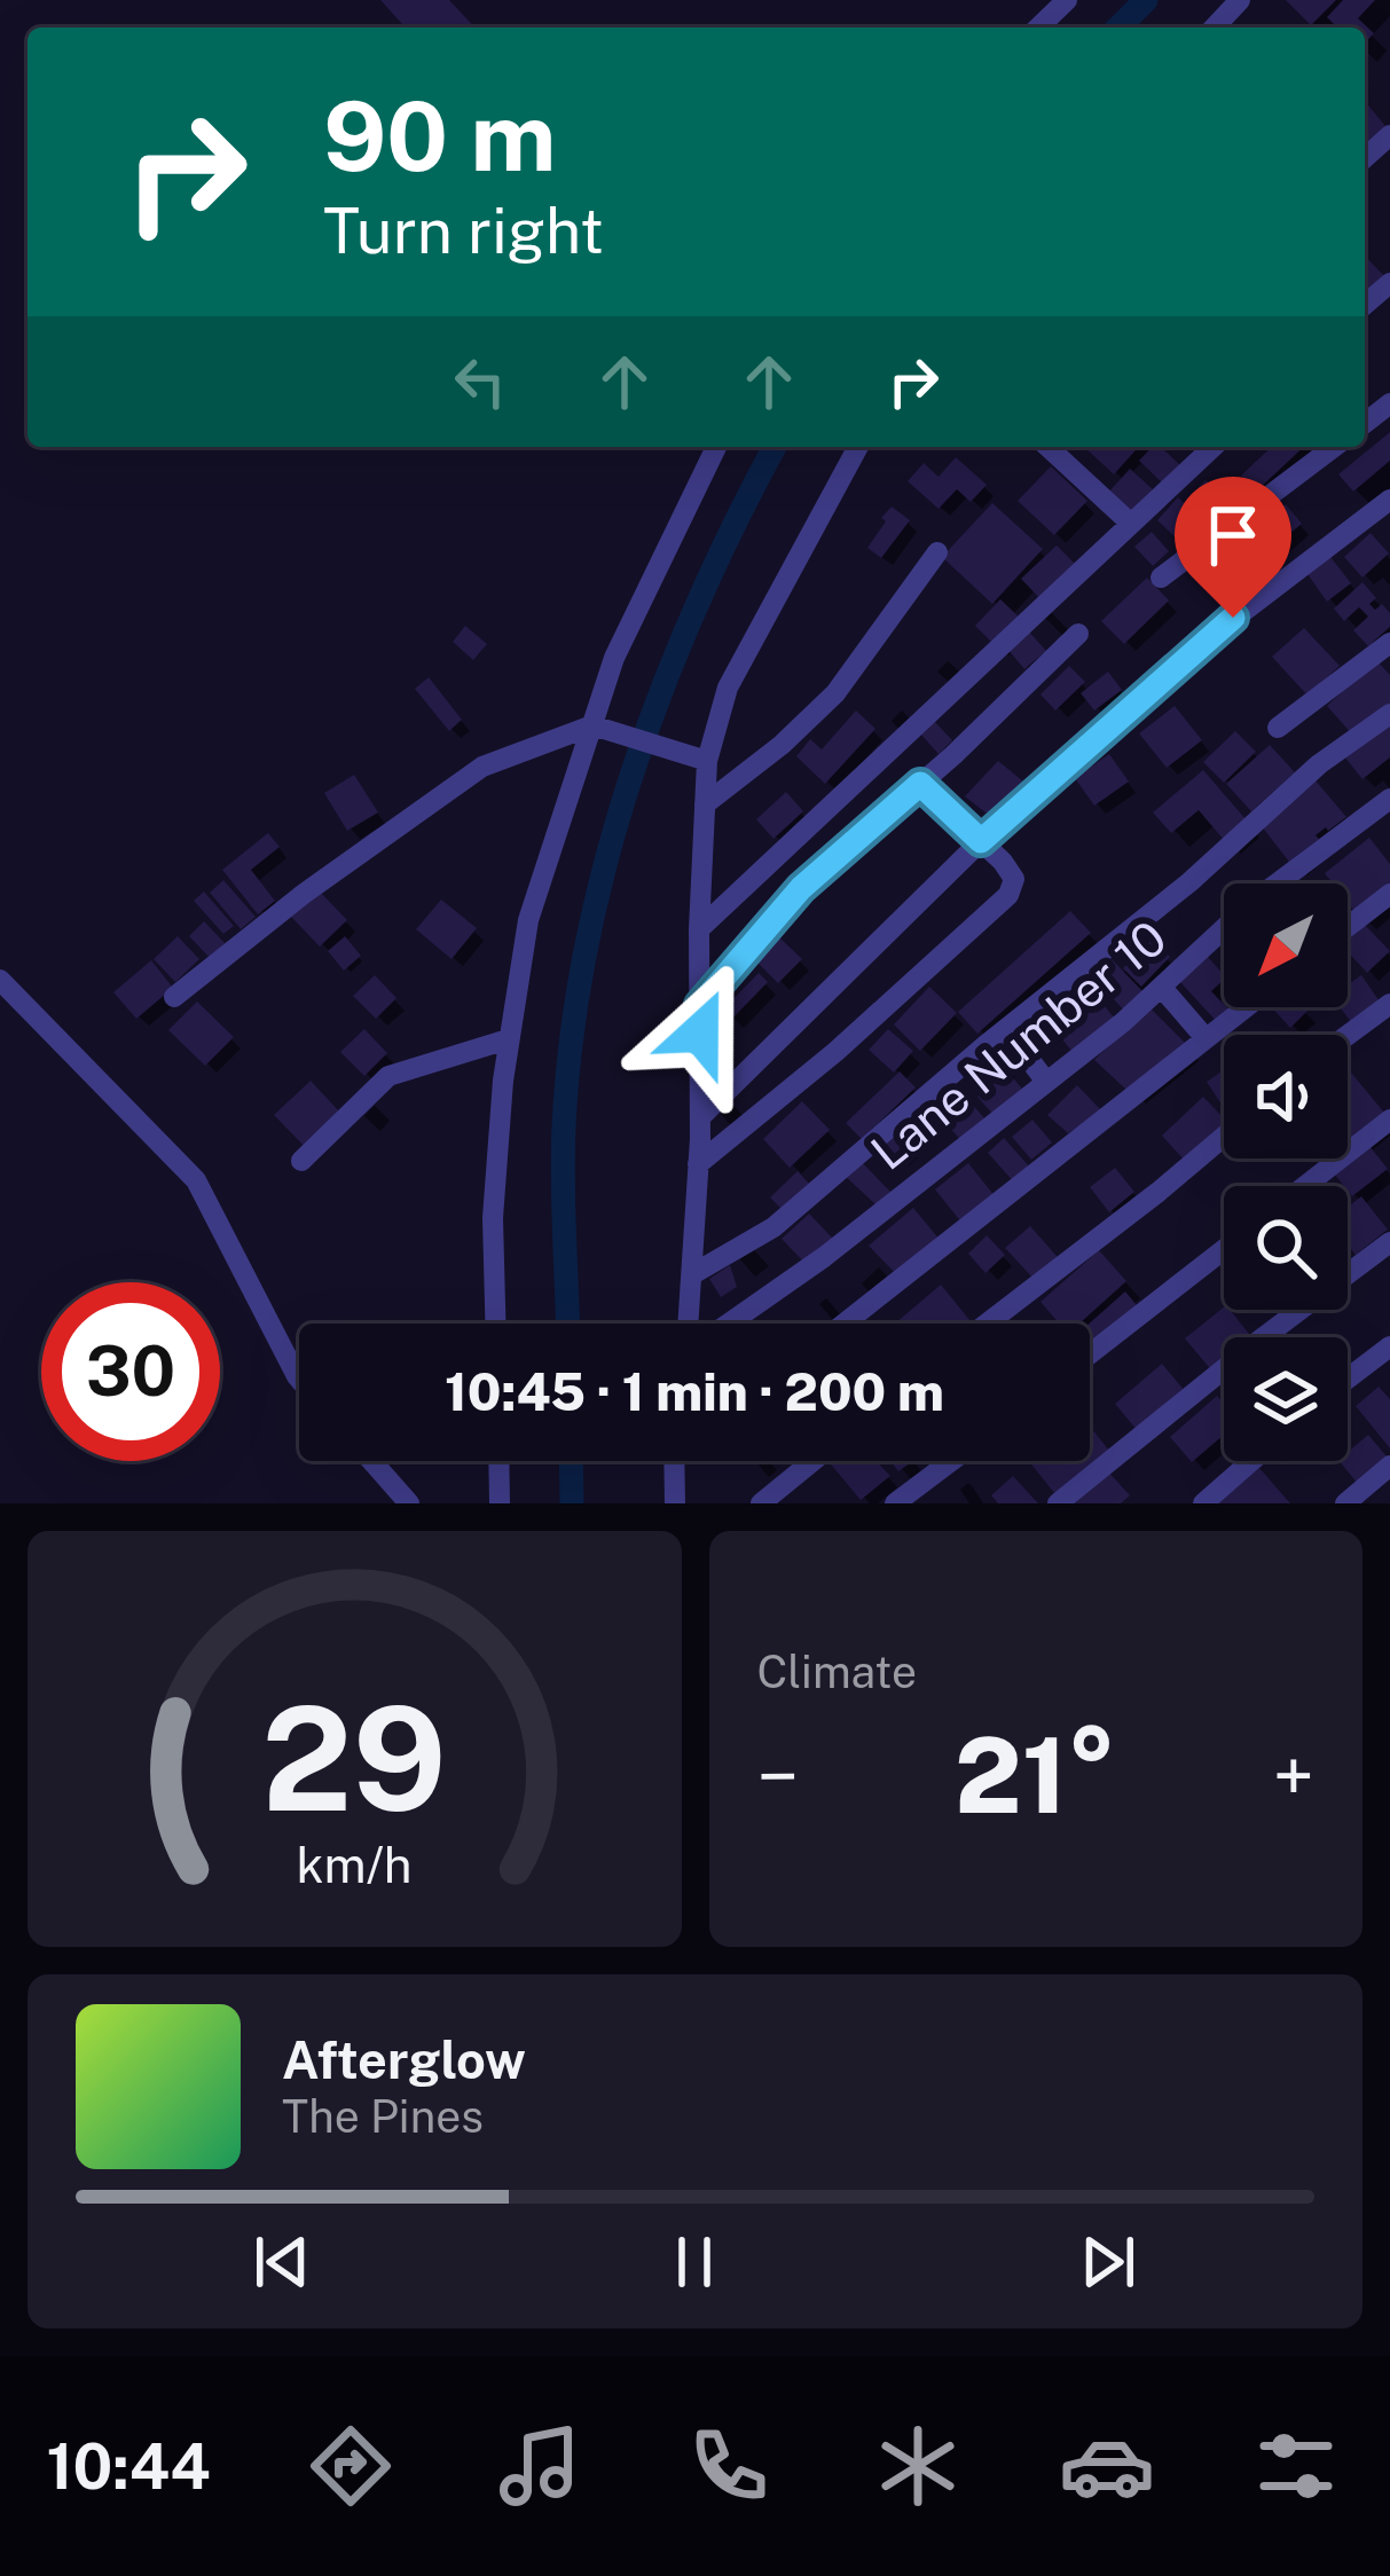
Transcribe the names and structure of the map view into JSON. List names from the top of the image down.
{
  "streets": {
    "street": ["Lane Number 10"]
  },
  "north": "bottom left",
  "page": {
    "turn": ["90 m", "Turn right"],
    "limit": "30",
    "trip": "10:45 · 1 min · 200 m",
    "tile": "Climate",
    "heat": ["−", "21°", "+"],
    "song": ["Afterglow", "The Pines"],
    "tabs": "10:44",
    "gauge": ["29", "km/h"]
  }
}
